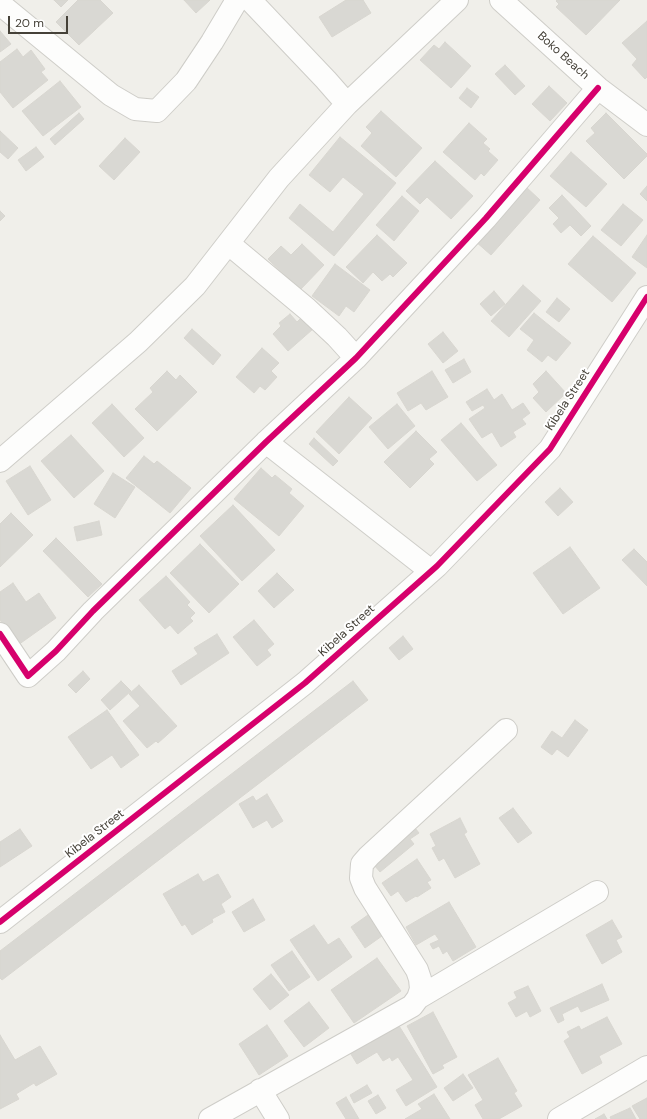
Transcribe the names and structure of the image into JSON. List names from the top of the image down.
{
  "streets": {
    "street": ["Boko Beach", "Kibela Street"]
  },
  "scale_bar": "20 m"
}
